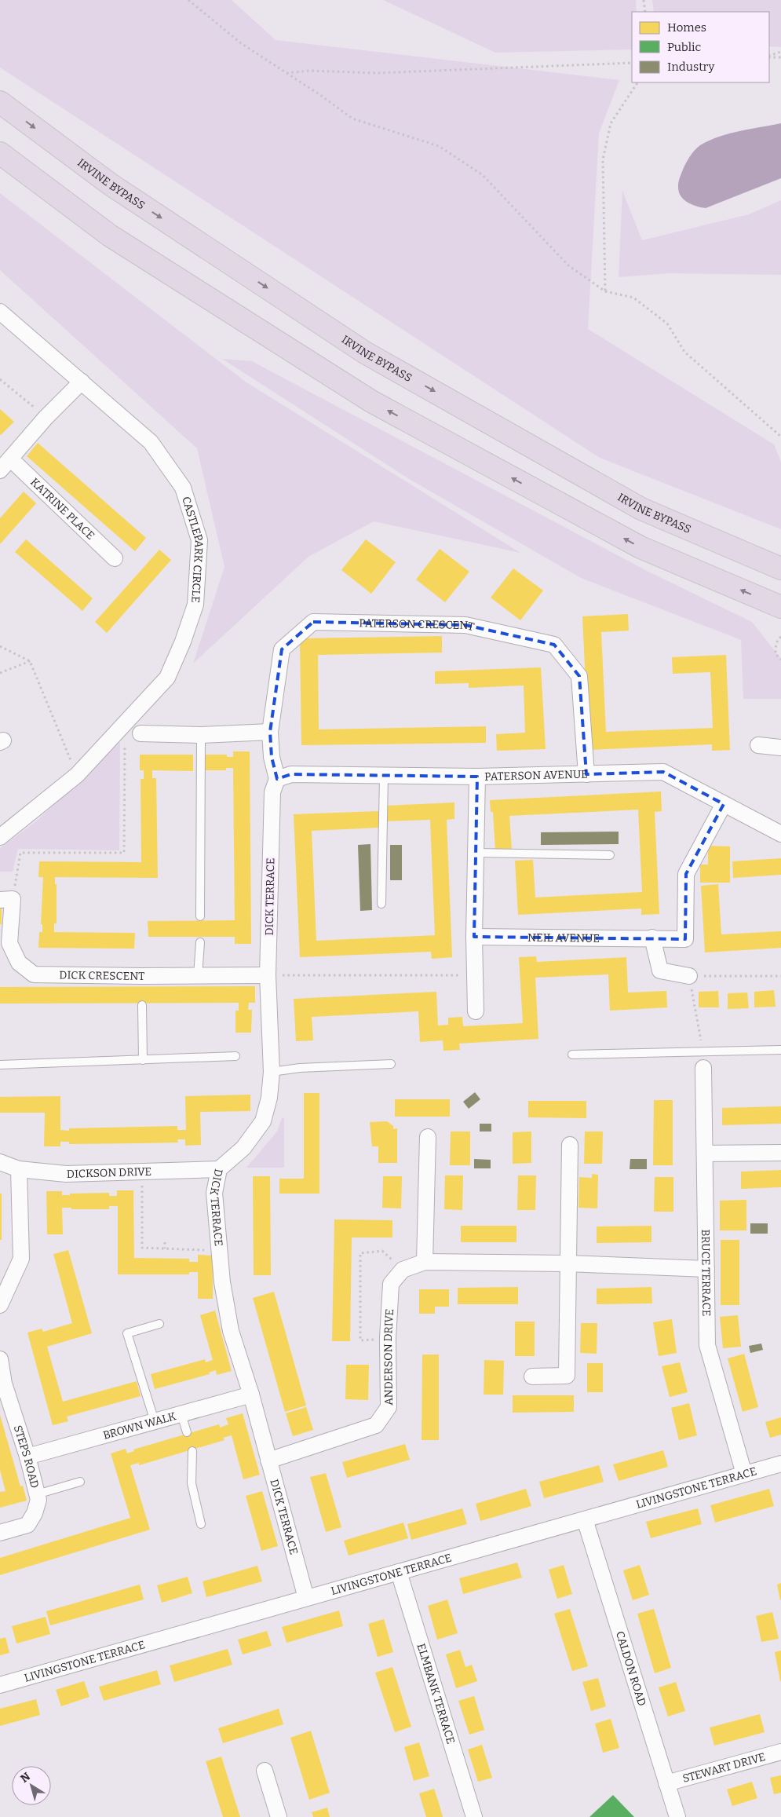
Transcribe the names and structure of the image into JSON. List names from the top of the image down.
{
  "streets": {
    "highway": ["IRVINE BYPASS"],
    "street": [
      "KATRINE PLACE",
      "CASTLEPARK CIRCLE",
      "PATERSON CRESCENT",
      "PATERSON AVENUE",
      "DICK TERRACE",
      "NEIL AVENUE",
      "DICK CRESCENT",
      "DICKSON DRIVE",
      "BRUCE TERRACE",
      "ANDERSON DRIVE",
      "BROWN WALK",
      "STEPS ROAD",
      "LIVINGSTONE TERRACE",
      "CALDON ROAD",
      "ELMBANK TERRACE",
      "STEWART DRIVE"
    ]
  },
  "crossings": [
    ["PATERSON CRESCENT", "PATERSON AVENUE"],
    ["PATERSON CRESCENT", "DICK TERRACE"],
    ["PATERSON AVENUE", "DICK TERRACE"],
    ["PATERSON AVENUE", "NEIL AVENUE"],
    ["DICK TERRACE", "DICK CRESCENT"],
    ["DICK TERRACE", "DICKSON DRIVE"],
    ["DICK TERRACE", "ANDERSON DRIVE"],
    ["DICK TERRACE", "BROWN WALK"],
    ["DICK TERRACE", "LIVINGSTONE TERRACE"],
    ["BRUCE TERRACE", "LIVINGSTONE TERRACE"],
    ["BROWN WALK", "STEPS ROAD"],
    ["LIVINGSTONE TERRACE", "CALDON ROAD"],
    ["LIVINGSTONE TERRACE", "ELMBANK TERRACE"],
    ["CALDON ROAD", "STEWART DRIVE"]
  ],
  "legend": ["Homes", "Public", "Industry"],
  "north": "top left"
}
